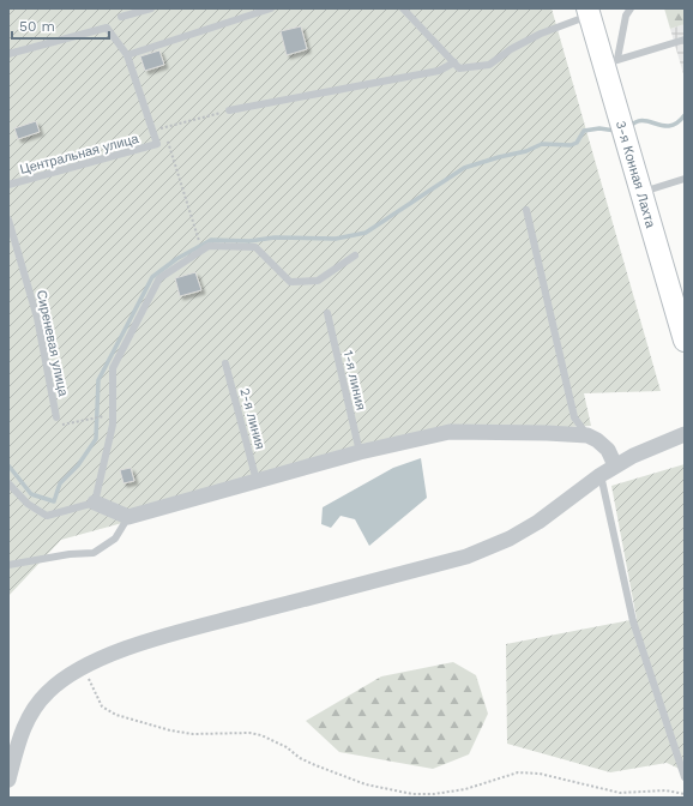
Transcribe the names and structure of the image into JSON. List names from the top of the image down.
{
  "streets": {
    "main road": ["3-я Конная Лахта"],
    "lane": [
      "Центральная улица",
      "Сиреневая улица",
      "1-я линия",
      "2-я линия"
    ]
  },
  "scale_bar": "50 m"
}
